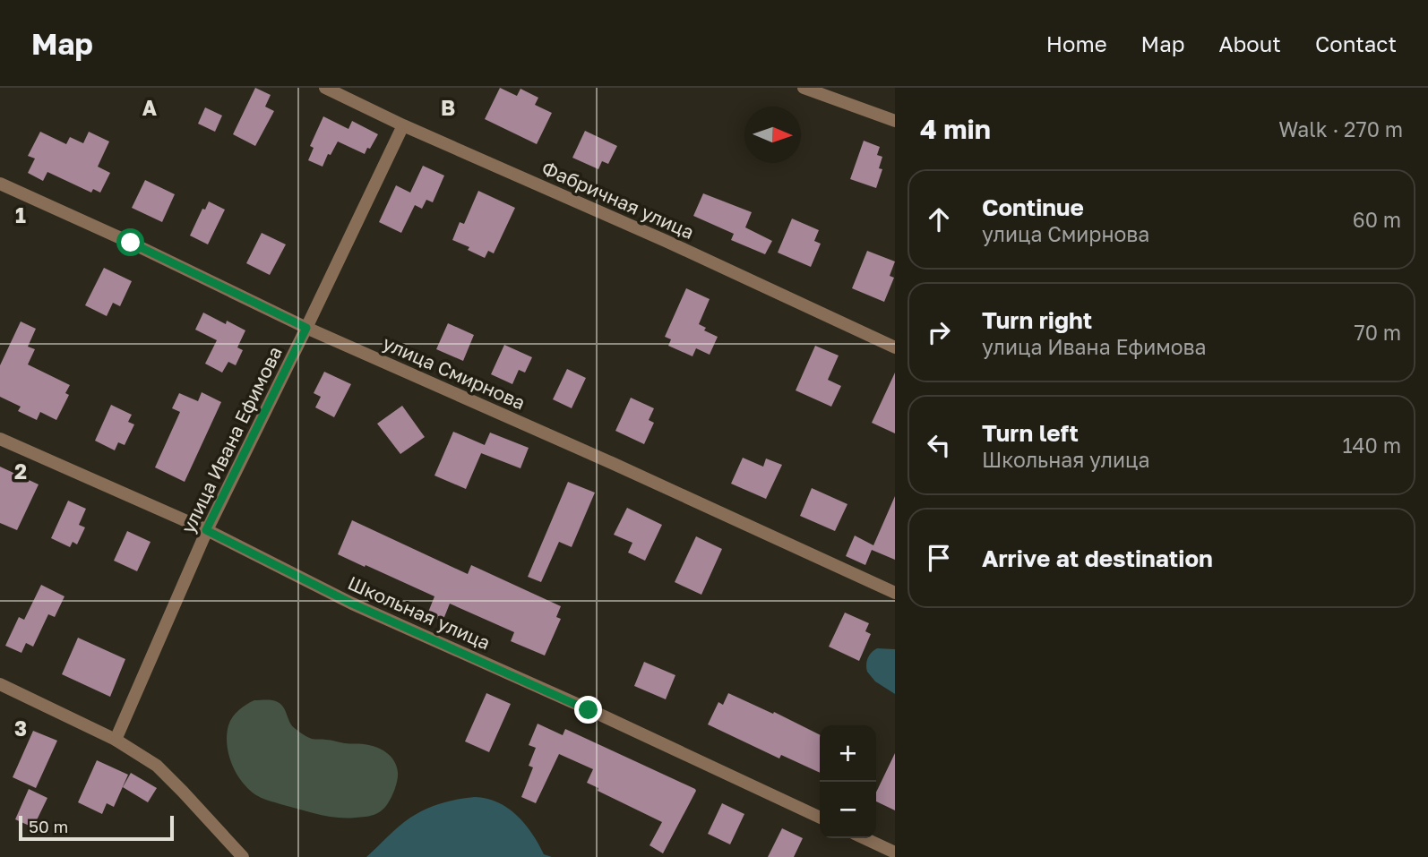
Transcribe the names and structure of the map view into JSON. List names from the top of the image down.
{
  "streets": {
    "street": [
      "Фабричная улица",
      "улица Смирнова",
      "улица Ивана Ефимова",
      "Школьная улица"
    ]
  },
  "crossings": [
    ["Фабричная улица", "улица Ивана Ефимова"],
    ["улица Смирнова", "улица Ивана Ефимова"],
    ["улица Ивана Ефимова", "Школьная улица"]
  ],
  "scale_bar": "50 m",
  "north": "right",
  "page": {
    "header": "Map",
    "nav": [
      "Home",
      "Map",
      "About",
      "Contact"
    ],
    "heading": ["4 min", "Walk · 270 m"],
    "list": [
      ["Continue", "улица Смирнова", "60 m"],
      ["Turn right", "улица Ивана Ефимова", "70 m"],
      ["Turn left", "Школьная улица", "140 m"],
      "Arrive at destination"
    ],
    "map_buttons": ["+", "−"],
    "scale": "50 m"
  },
  "grid": {
    "columns": ["A", "B"],
    "rows": ["1", "2", "3"]
  }
}
